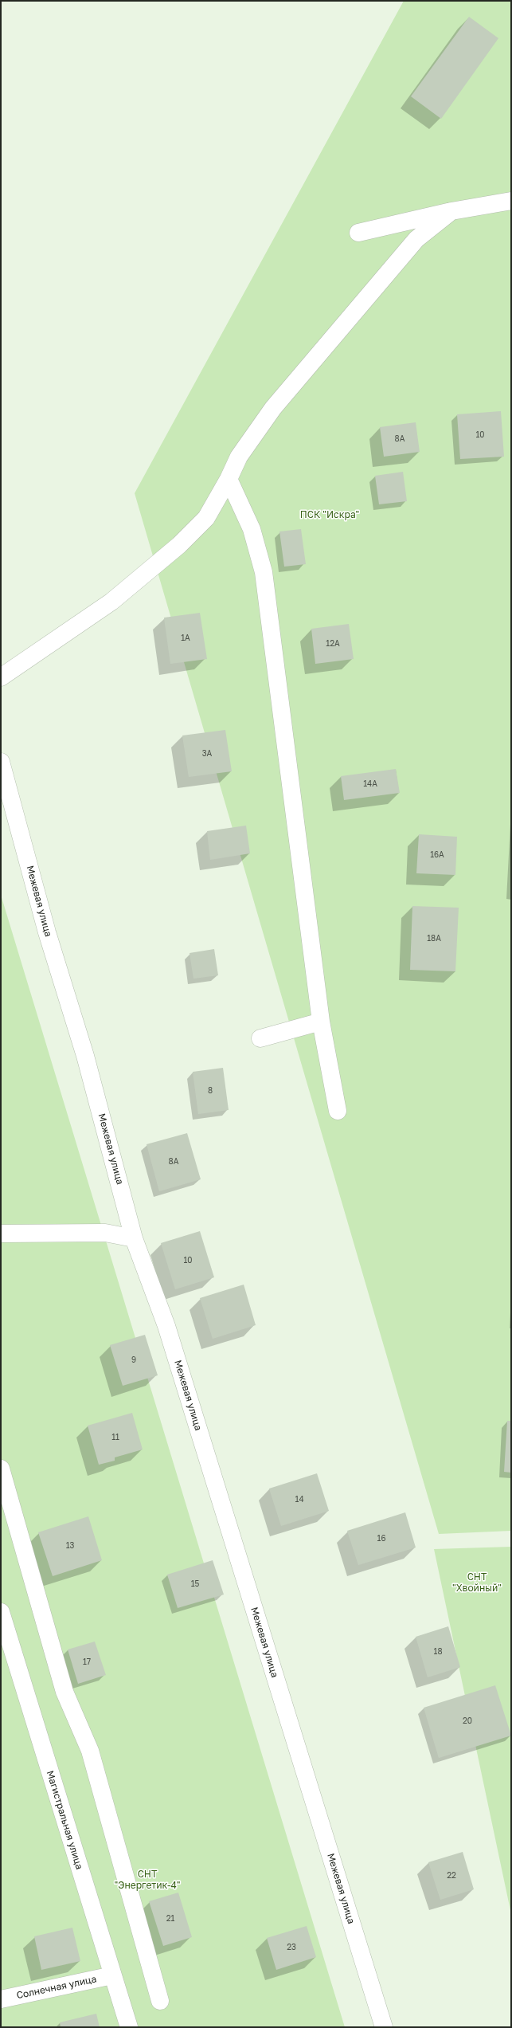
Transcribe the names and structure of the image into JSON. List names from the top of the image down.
{
  "streets": {
    "street": ["Межевая улица", "Магистральная улица", "Солнечная улица"]
  },
  "crossings": [
    ["Магистральная улица", "Солнечная улица"]
  ],
  "parks": ["ПСК \"Искра\"", "СНТ \"Хвойный\"", "СНТ \"Энергетик-4\""],
  "house_numbers": [
    "10",
    "8А",
    "1А",
    "12А",
    "3А",
    "14А",
    "16А",
    "18А",
    "8",
    "8А",
    "10",
    "9",
    "11",
    "14",
    "16",
    "13",
    "15",
    "18",
    "17",
    "20",
    "22",
    "21",
    "23"
  ]
}
